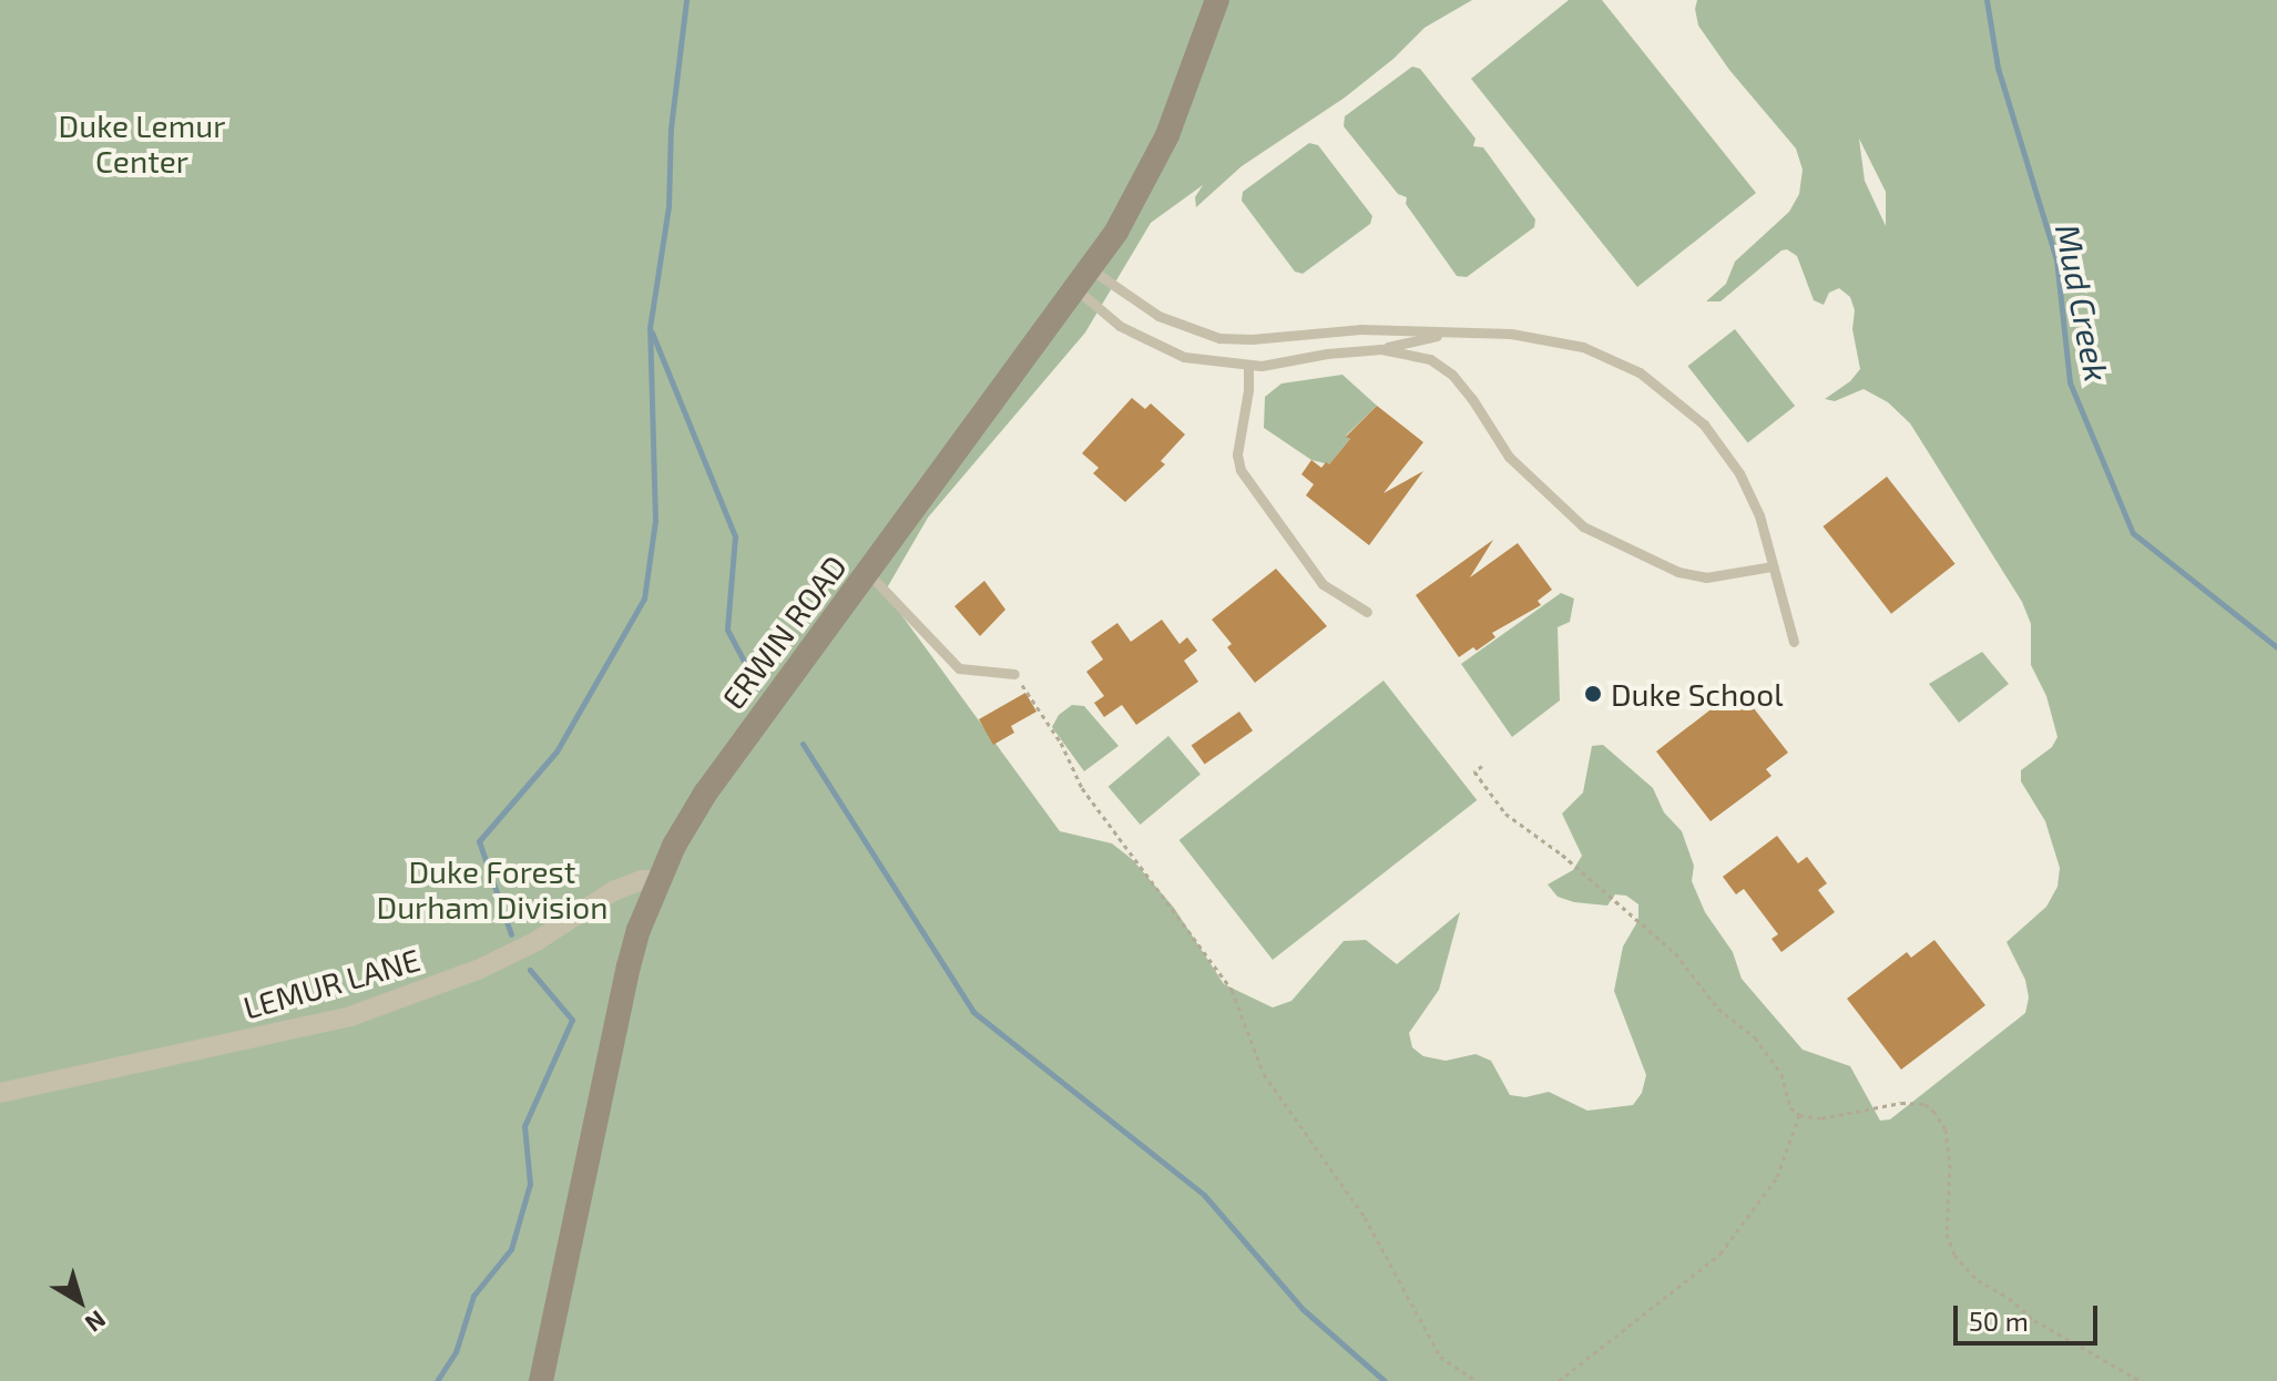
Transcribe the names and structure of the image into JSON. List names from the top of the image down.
{
  "streets": {
    "main road": ["ERWIN ROAD"],
    "street": ["LEMUR LANE"]
  },
  "crossings": [
    ["ERWIN ROAD", "LEMUR LANE"]
  ],
  "water": ["Mud Creek"],
  "parks": ["Duke Lemur Center", "Duke Forest Durham Division"],
  "places": ["Duke School"],
  "scale_bar": "50 m",
  "north": "bottom right"
}
